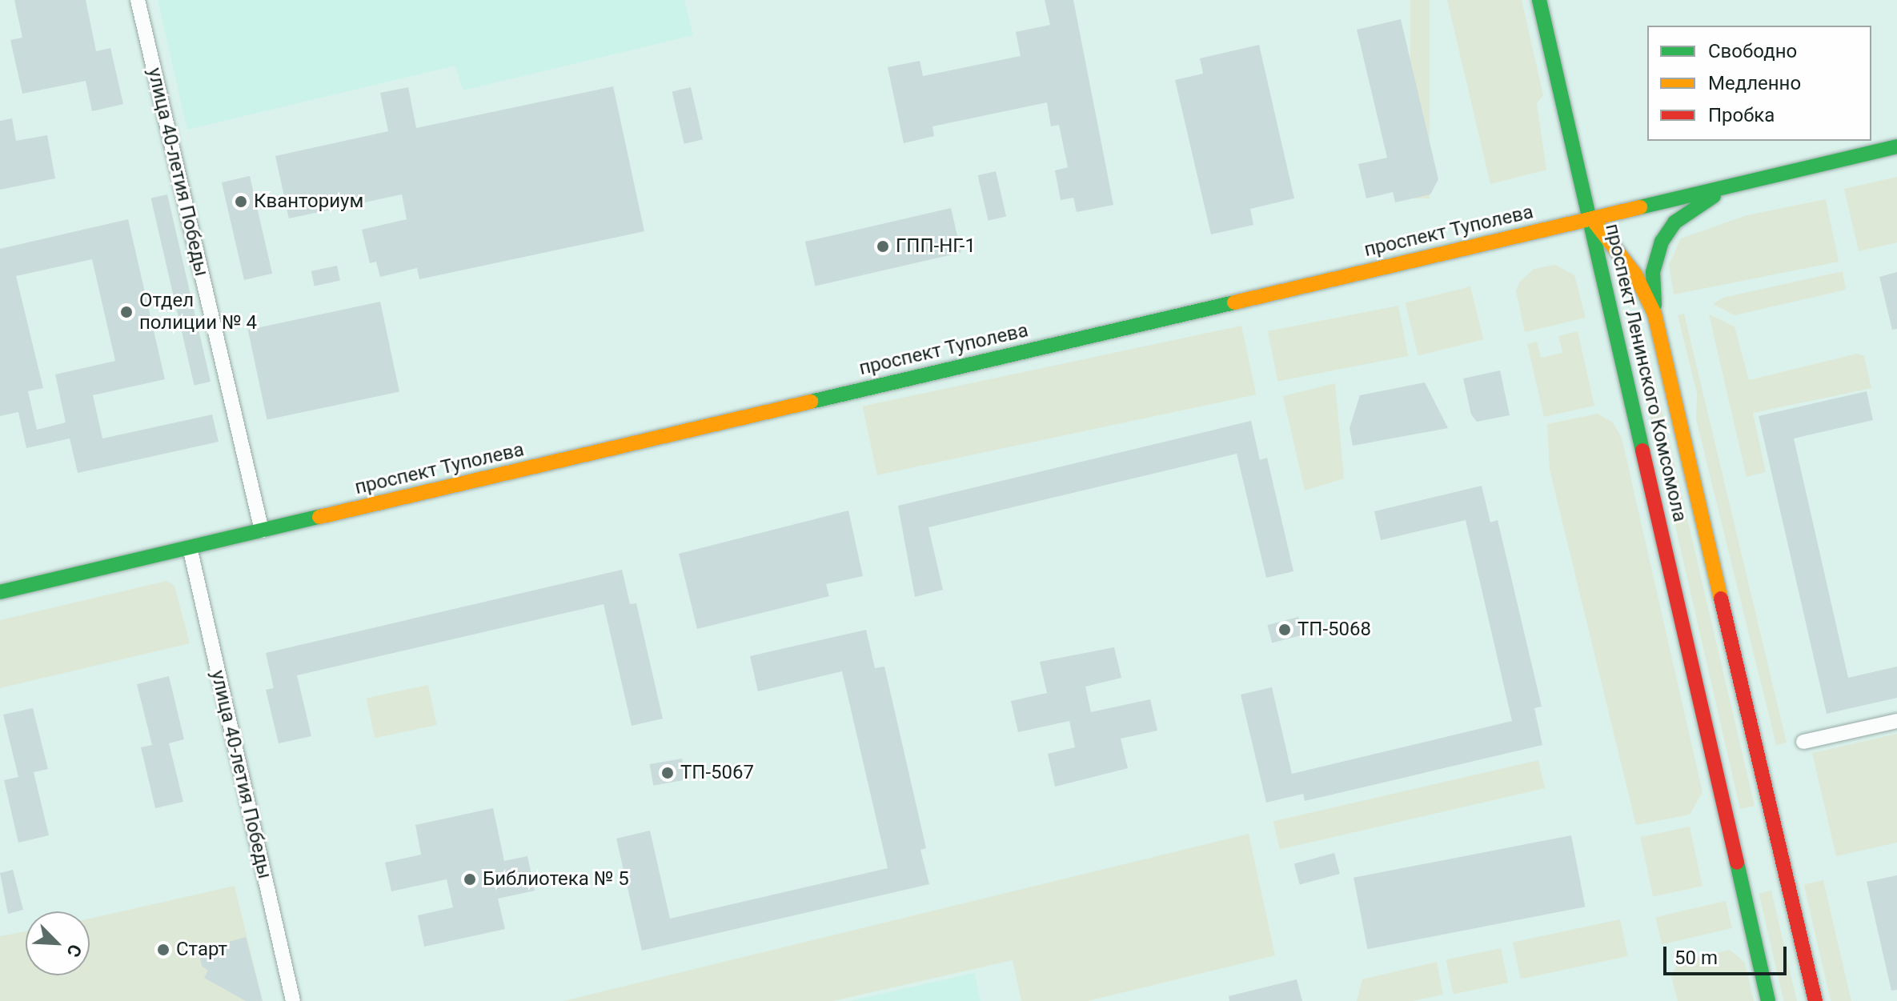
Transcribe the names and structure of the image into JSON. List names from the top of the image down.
{
  "streets": {
    "main road": ["проспект Туполева", "проспект Ленинского Комсомола"],
    "street": ["улица 40-летия Победы"]
  },
  "crossings": [
    ["улица 40-летия Победы", "проспект Туполева"],
    ["проспект Туполева", "проспект Ленинского Комсомола"]
  ],
  "places": [
    "Кванториум",
    "ГПП-НГ-1",
    "Отдел полиции № 4",
    "ТП-5068",
    "ТП-5067",
    "Библиотека № 5",
    "Старт"
  ],
  "legend": ["Свободно", "Медленно", "Пробка"],
  "scale_bar": "50 m",
  "north": "bottom right"
}
